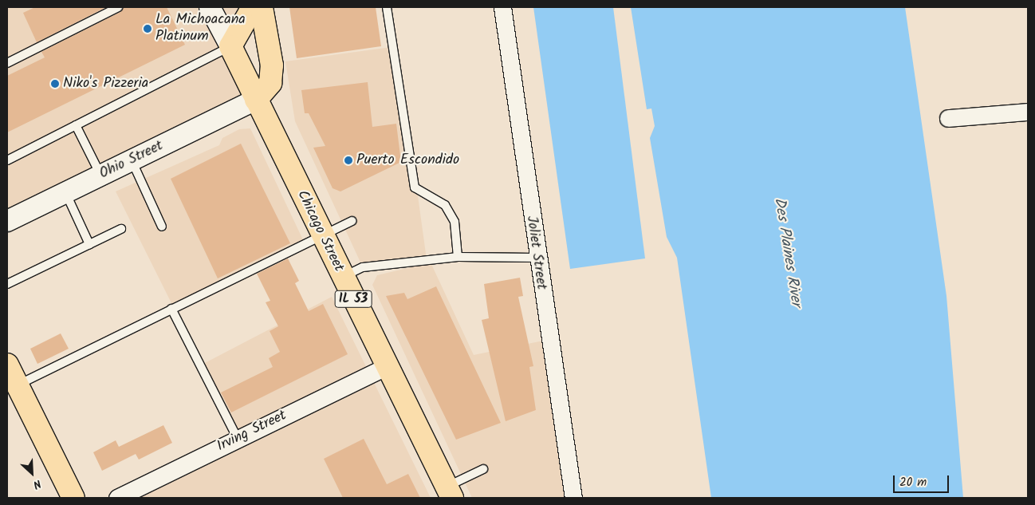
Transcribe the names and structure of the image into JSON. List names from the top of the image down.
{
  "streets": {
    "main road": ["Chicago Street", "IL 53"],
    "street": ["Ohio Street", "Joliet Street", "Irving Street"]
  },
  "crossings": [
    ["Ohio Street", "Chicago Street"],
    ["Chicago Street", "Irving Street"]
  ],
  "water": ["Des Plaines River"],
  "places": ["La Michoacana Platinum", "Niko's Pizzeria", "Puerto Escondido"],
  "scale_bar": "20 m",
  "north": "bottom right"
}
